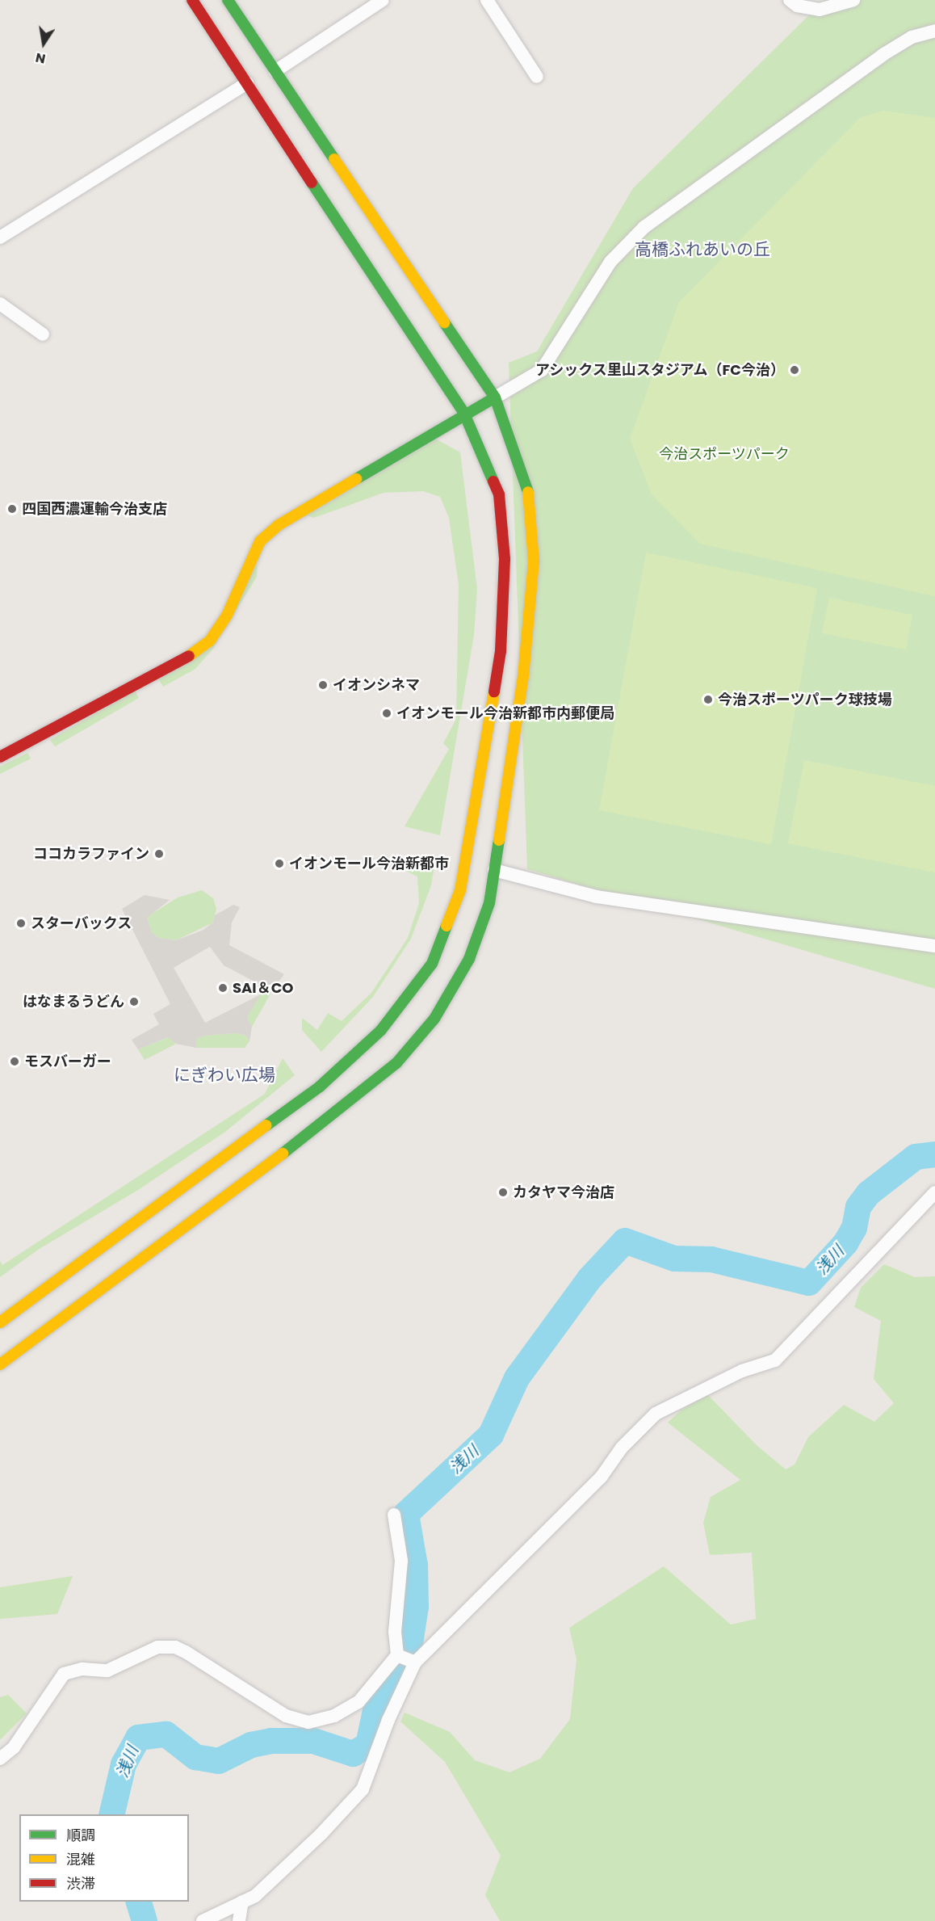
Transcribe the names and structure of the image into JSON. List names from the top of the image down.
{
  "districts": ["高橋ふれあいの丘", "にぎわい広場"],
  "water": ["浅川"],
  "parks": ["今治スポーツパーク"],
  "places": [
    "アシックス里山スタジアム（FC今治）",
    "四国西濃運輸今治支店",
    "イオンシネマ",
    "今治スポーツパーク球技場",
    "イオンモール今治新都市内郵便局",
    "ココカラファイン",
    "イオンモール今治新都市",
    "スターバックス",
    "SAI＆CO",
    "はなまるうどん",
    "モスバーガー",
    "カタヤマ今治店"
  ],
  "legend": ["順調", "混雑", "渋滞"],
  "north": "bottom"
}
